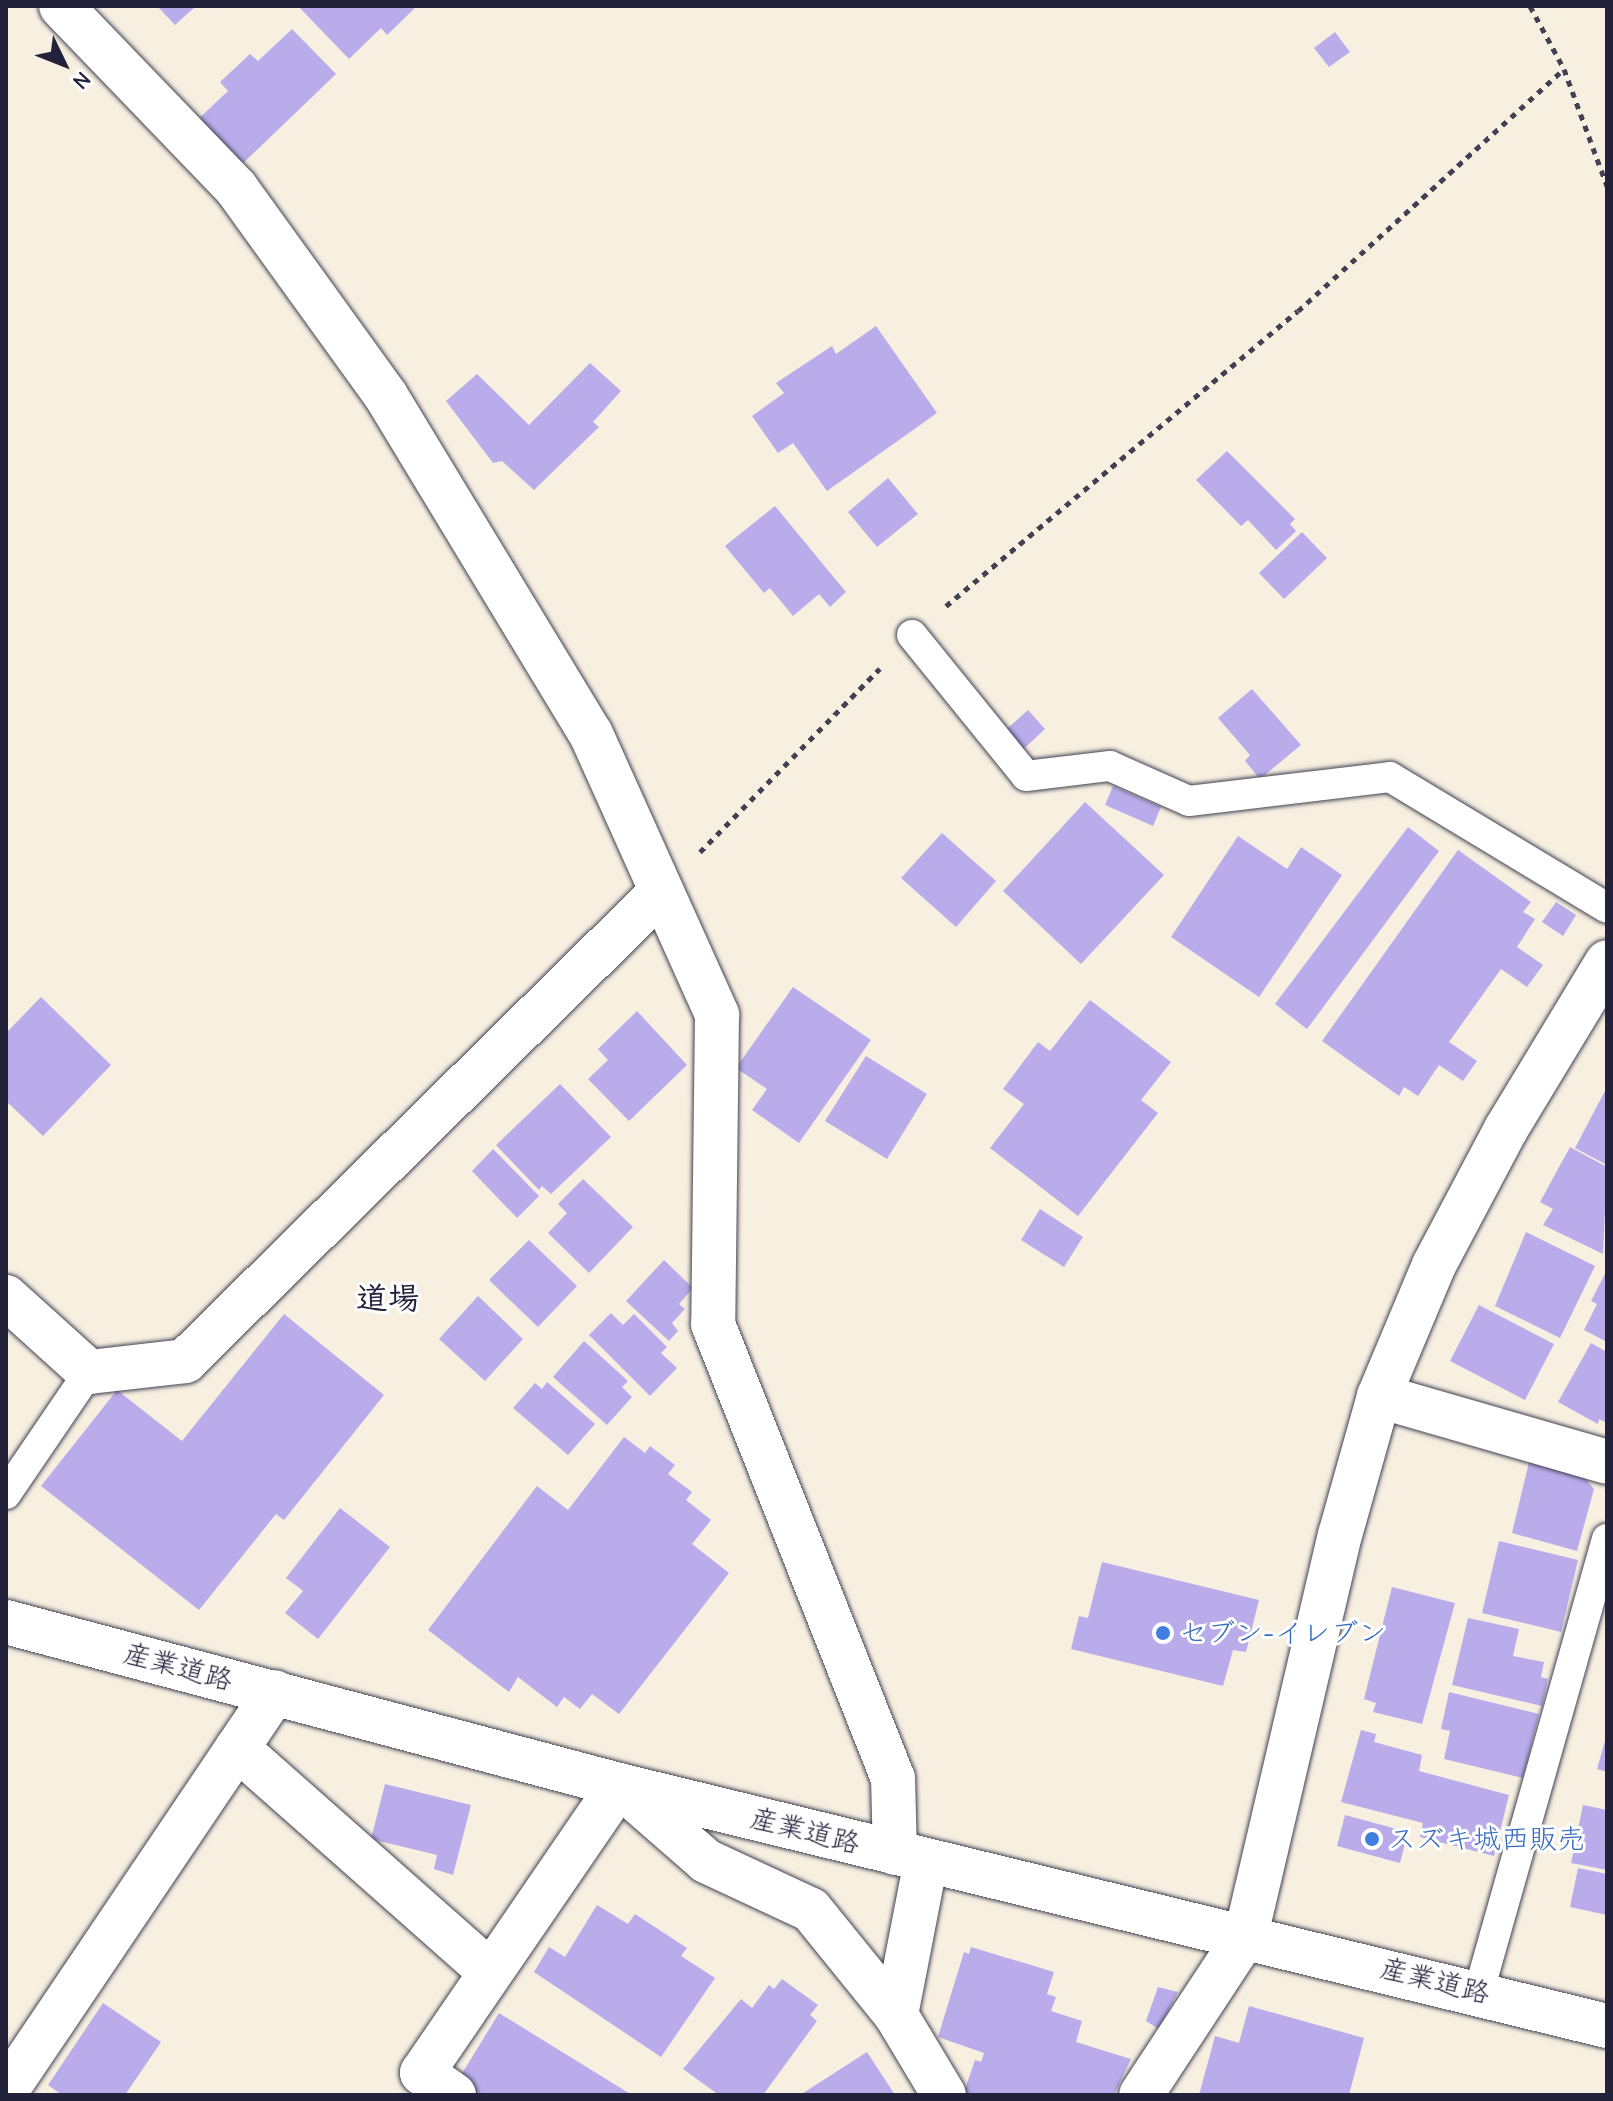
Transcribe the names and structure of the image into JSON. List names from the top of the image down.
{
  "streets": {
    "street": ["産業道路"]
  },
  "districts": ["道場"],
  "places": ["セブン-イレブン", "スズキ城西販売"],
  "north": "bottom right"
}
